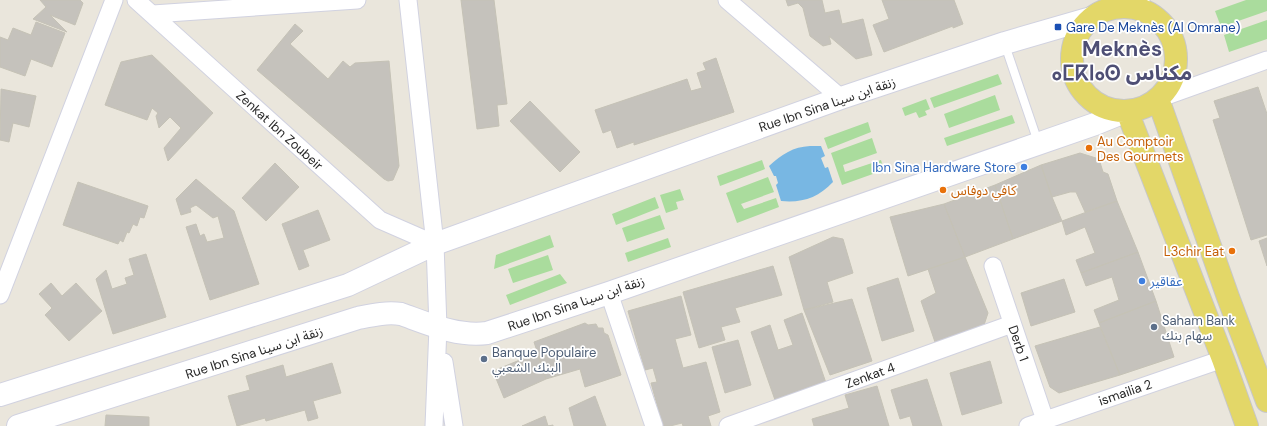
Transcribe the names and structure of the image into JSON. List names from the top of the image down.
{
  "streets": {
    "main road": ["Rue Ibn Sina زنقة ابن سينا"],
    "street": [
      "Zenkat Ibn Zoubeir",
      "Derb 1",
      "Zenkat 4",
      "ismailia 2"
    ]
  },
  "crossings": [
    ["Rue Ibn Sina زنقة ابن سينا", "Zenkat Ibn Zoubeir"],
    ["Derb 1", "Zenkat 4"],
    ["Derb 1", "ismailia 2"]
  ],
  "districts": ["Meknès ⴰⵎⴽⵏⴰⵙ مكناس"],
  "places": {
    "transit": ["Gare De Meknès (Al Omrane)"],
    "other": [
      "Au Comptoir Des Gourmets",
      "Ibn Sina Hardware Store",
      "كافي دوفاس",
      "L3chir Eat",
      "عقاقير",
      "Saham Bank سهام بنك",
      "Banque Populaire البنك الشعبي"
    ]
  }
}
